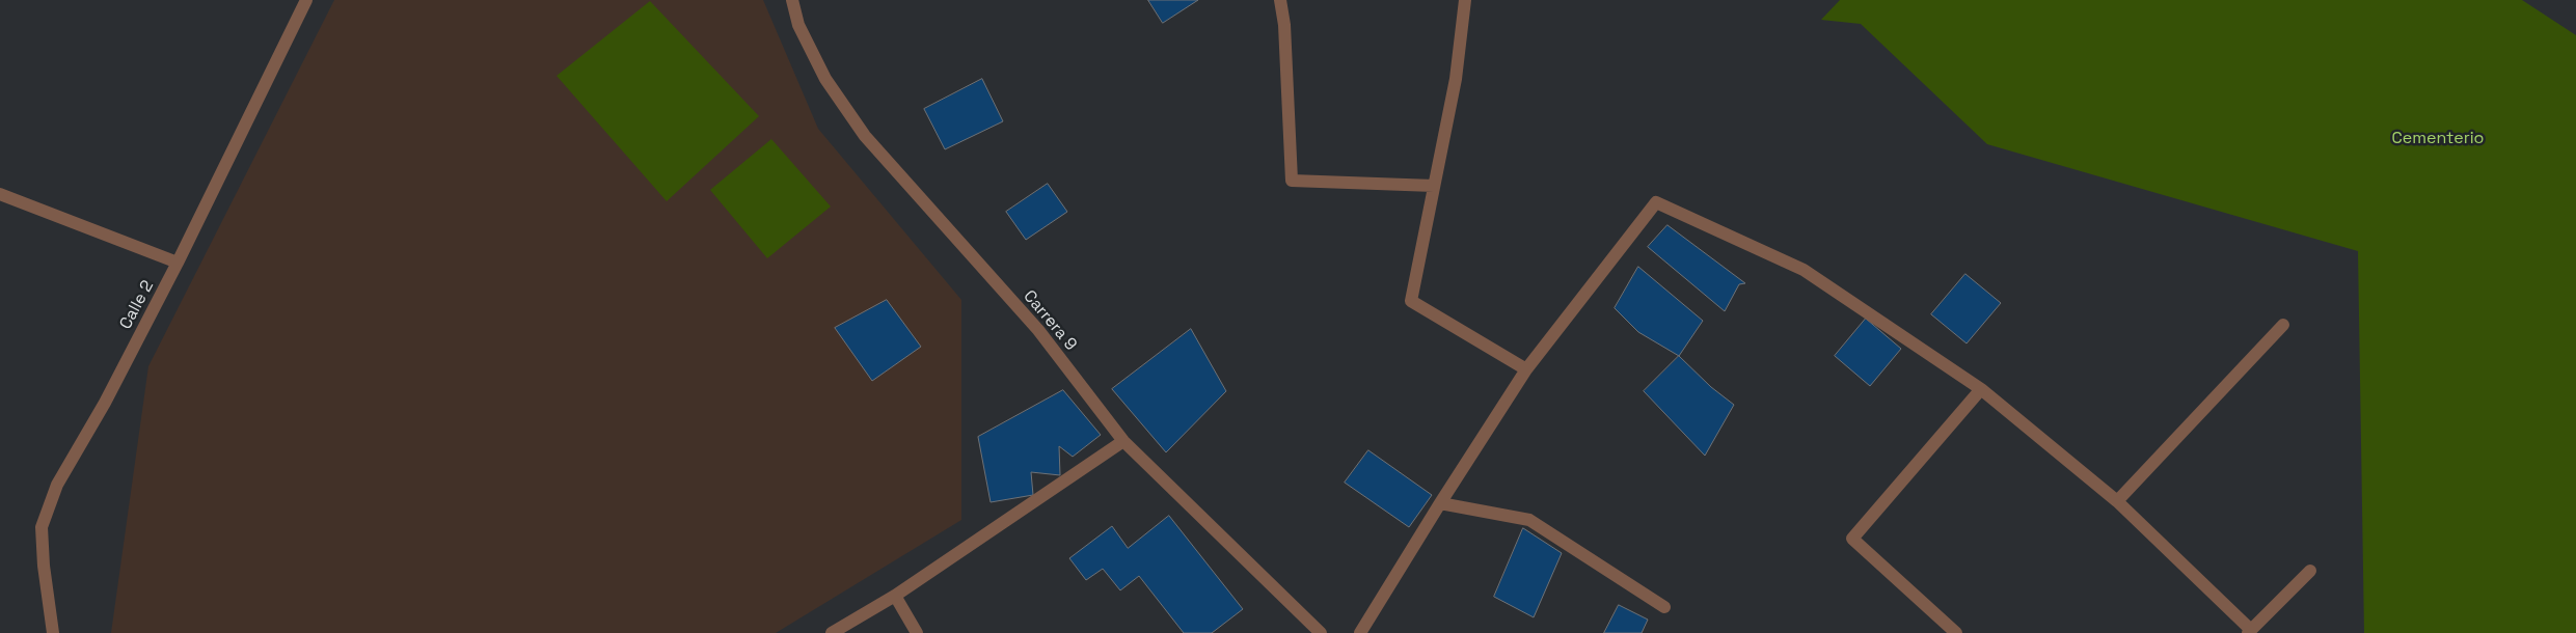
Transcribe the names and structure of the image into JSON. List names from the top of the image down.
{
  "streets": {
    "street": ["Calle 2", "Carrera 9"]
  },
  "parks": ["Cementerio"]
}
